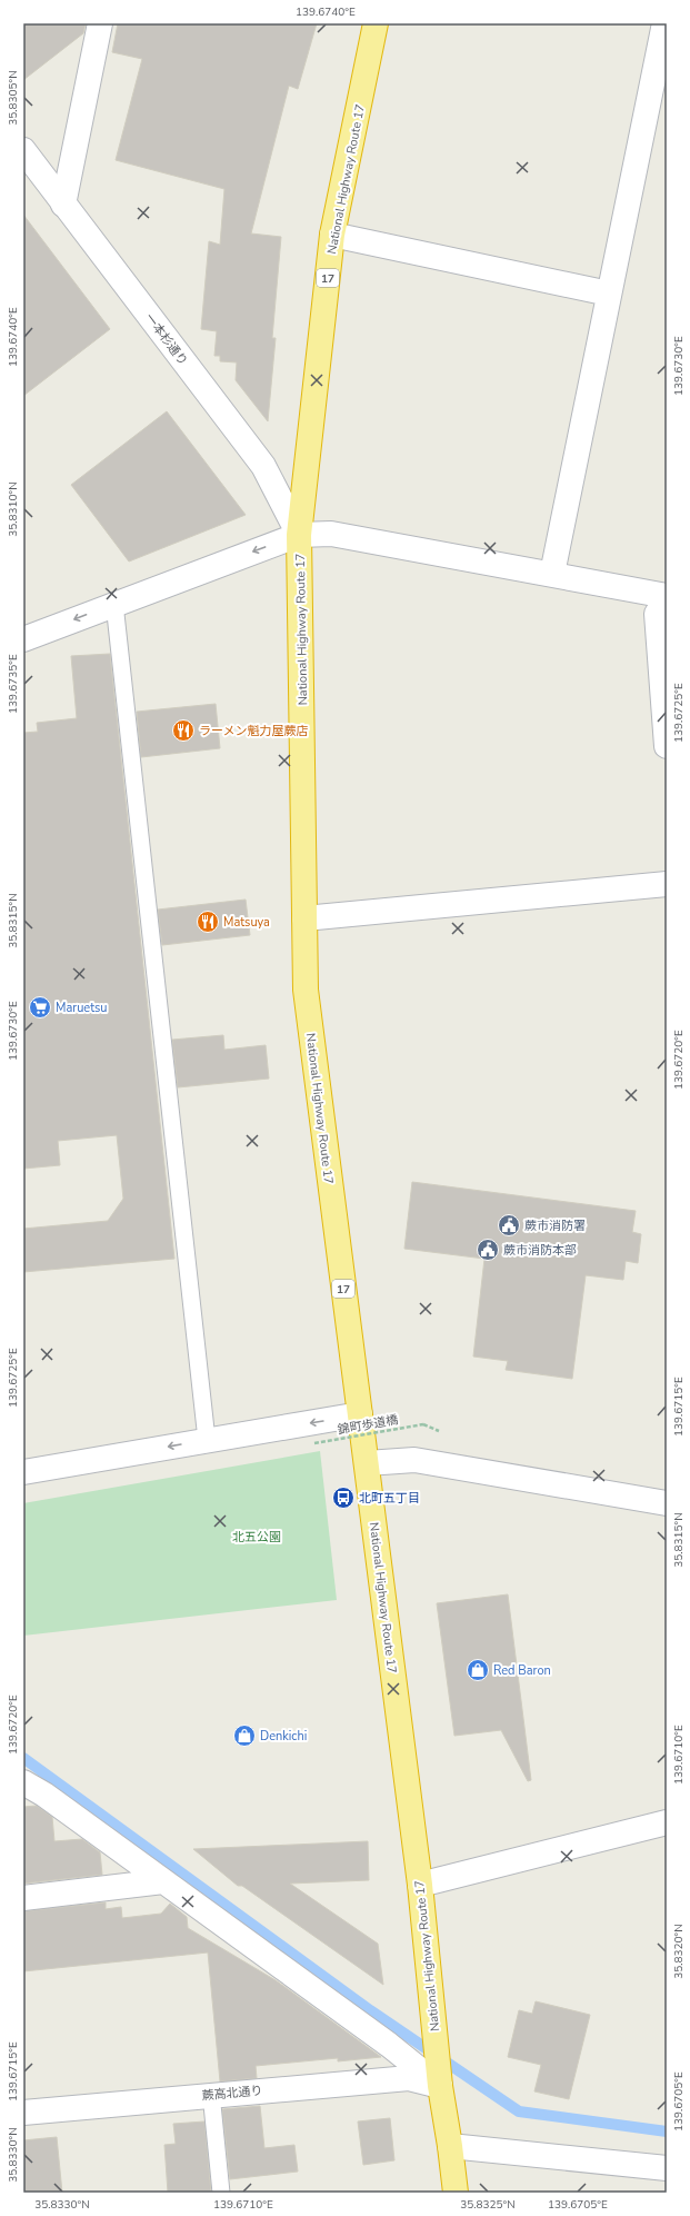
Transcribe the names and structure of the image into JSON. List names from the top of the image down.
{
  "streets": {
    "highway": ["National Highway Route 17", "17"],
    "street": ["一本杉通り", "蕨高北通り"],
    "path": ["錦町歩道橋"]
  },
  "crossings": [
    ["National Highway Route 17", "一本杉通り"],
    ["National Highway Route 17", "蕨高北通り"]
  ],
  "parks": ["北五公園"],
  "places": {
    "restaurant": ["ラーメン魁力屋蕨店", "Matsuya"],
    "supermarket": ["Maruetsu"],
    "public building": ["蕨市消防署", "蕨市消防本部"],
    "bus stop": ["北町五丁目"],
    "shop": ["Red Baron", "Denkichi"]
  },
  "coordinates": [
    "139.6740°E",
    "35.8305°N",
    "139.6730°E",
    "35.8310°N",
    "139.6735°E",
    "139.6725°E",
    "35.8315°N",
    "139.6720°E",
    "139.6715°E",
    "139.6710°E",
    "35.8320°N",
    "139.6705°E",
    "35.8330°N",
    "35.8325°N"
  ]
}
